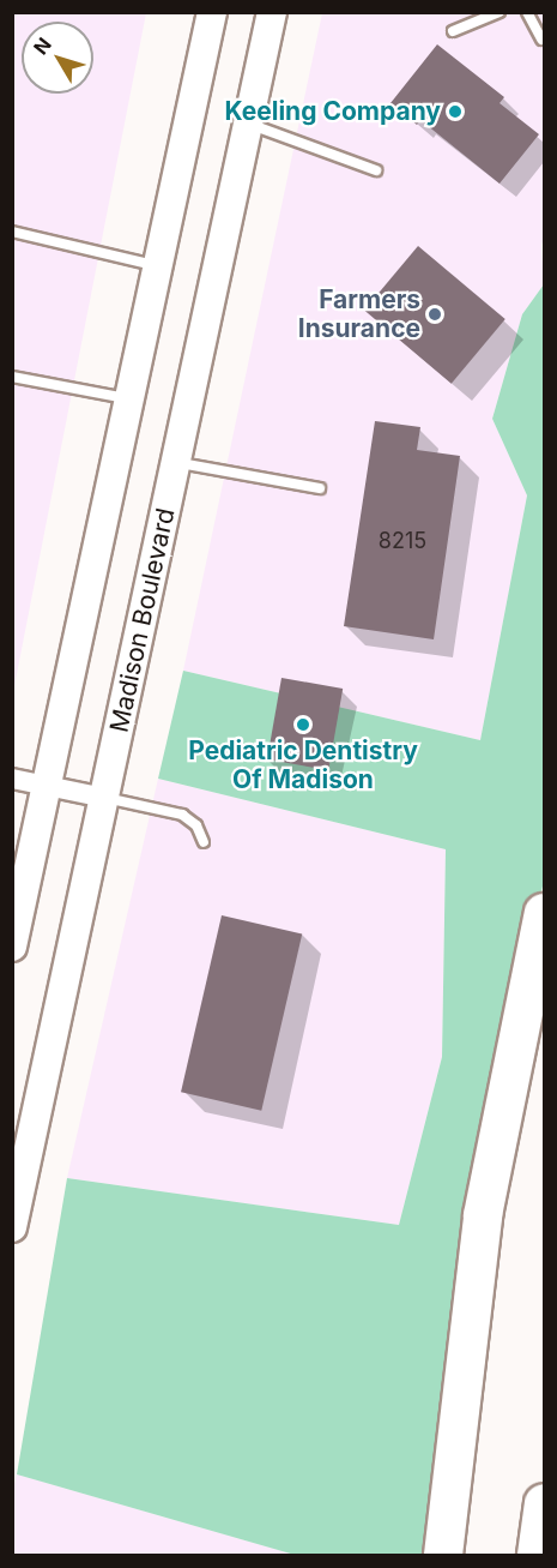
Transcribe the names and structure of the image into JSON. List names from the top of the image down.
{
  "streets": {
    "main road": ["Madison Boulevard"]
  },
  "places": ["Keeling Company", "Farmers Insurance", "Pediatric Dentistry Of Madison"],
  "house_numbers": ["8215"],
  "north": "top left"
}
